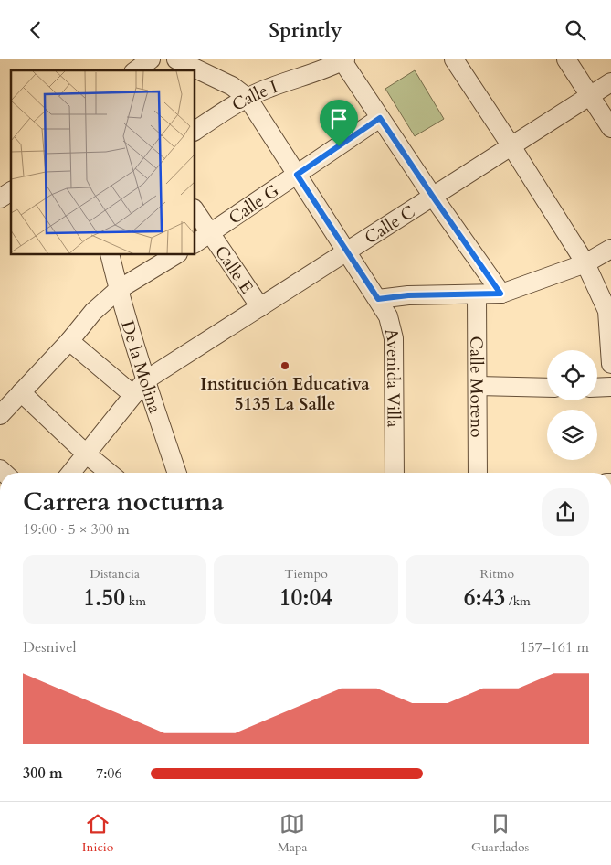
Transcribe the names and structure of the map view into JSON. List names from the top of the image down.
{
  "streets": {
    "street": [
      "Calle I",
      "Calle G",
      "Calle C",
      "Calle E",
      "De la Molina",
      "Avenida Villa",
      "Calle Moreno"
    ]
  },
  "crossings": [
    ["Calle I", "Avenida Villa"],
    ["Calle G", "Calle E"],
    ["Calle G", "Avenida Villa"],
    ["Calle C", "Calle E"],
    ["Calle C", "De la Molina"],
    ["Calle C", "Avenida Villa"]
  ],
  "places": ["Institución Educativa 5135 La Salle"],
  "page": {
    "header": "Sprintly",
    "heading": ["Carrera nocturna", "19:00 · 5 × 300 m"],
    "stats": [
      ["Distancia", "1.50 km"],
      ["Tiempo", "10:04"],
      ["Ritmo", "6:43 /km"]
    ],
    "chart": ["Desnivel", "157–161 m"],
    "list": [
      {
        "name": "300 m",
        "note": "7:06"
      }
    ],
    "tabs": ["Inicio", "Mapa", "Guardados"]
  }
}
